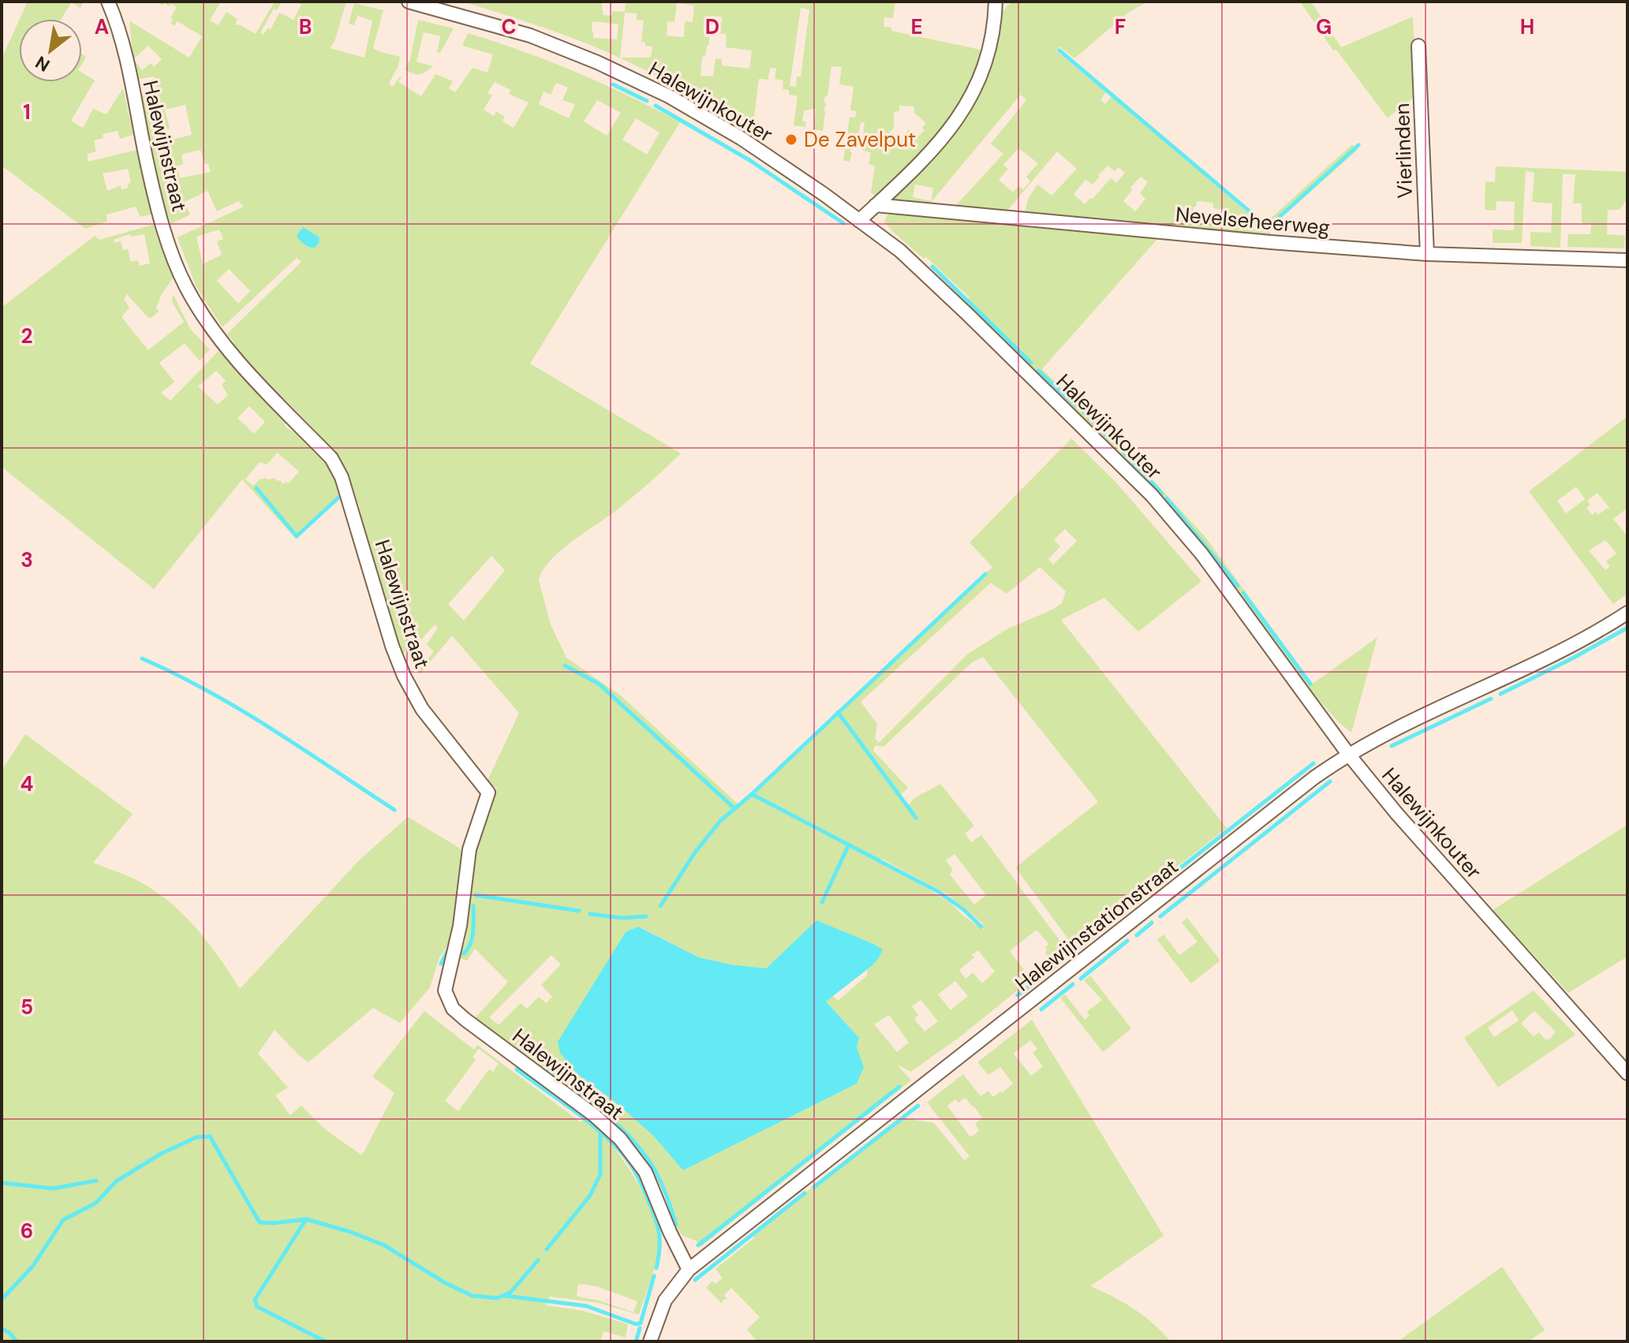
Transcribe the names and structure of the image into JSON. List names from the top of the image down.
{
  "streets": {
    "street": [
      "Halewijnkouter",
      "Halewijnstraat",
      "Vierlinden",
      "Nevelseheerweg",
      "Halewijnstationstraat"
    ]
  },
  "crossings": [
    ["Halewijnkouter", "Halewijnstationstraat"],
    ["Halewijnstraat", "Halewijnstationstraat"],
    ["Vierlinden", "Nevelseheerweg"]
  ],
  "places": ["De Zavelput"],
  "north": "bottom left",
  "grid": {
    "columns": [
      "A",
      "B",
      "C",
      "D",
      "E",
      "F",
      "G",
      "H"
    ],
    "rows": [
      "1",
      "2",
      "3",
      "4",
      "5",
      "6"
    ]
  }
}
